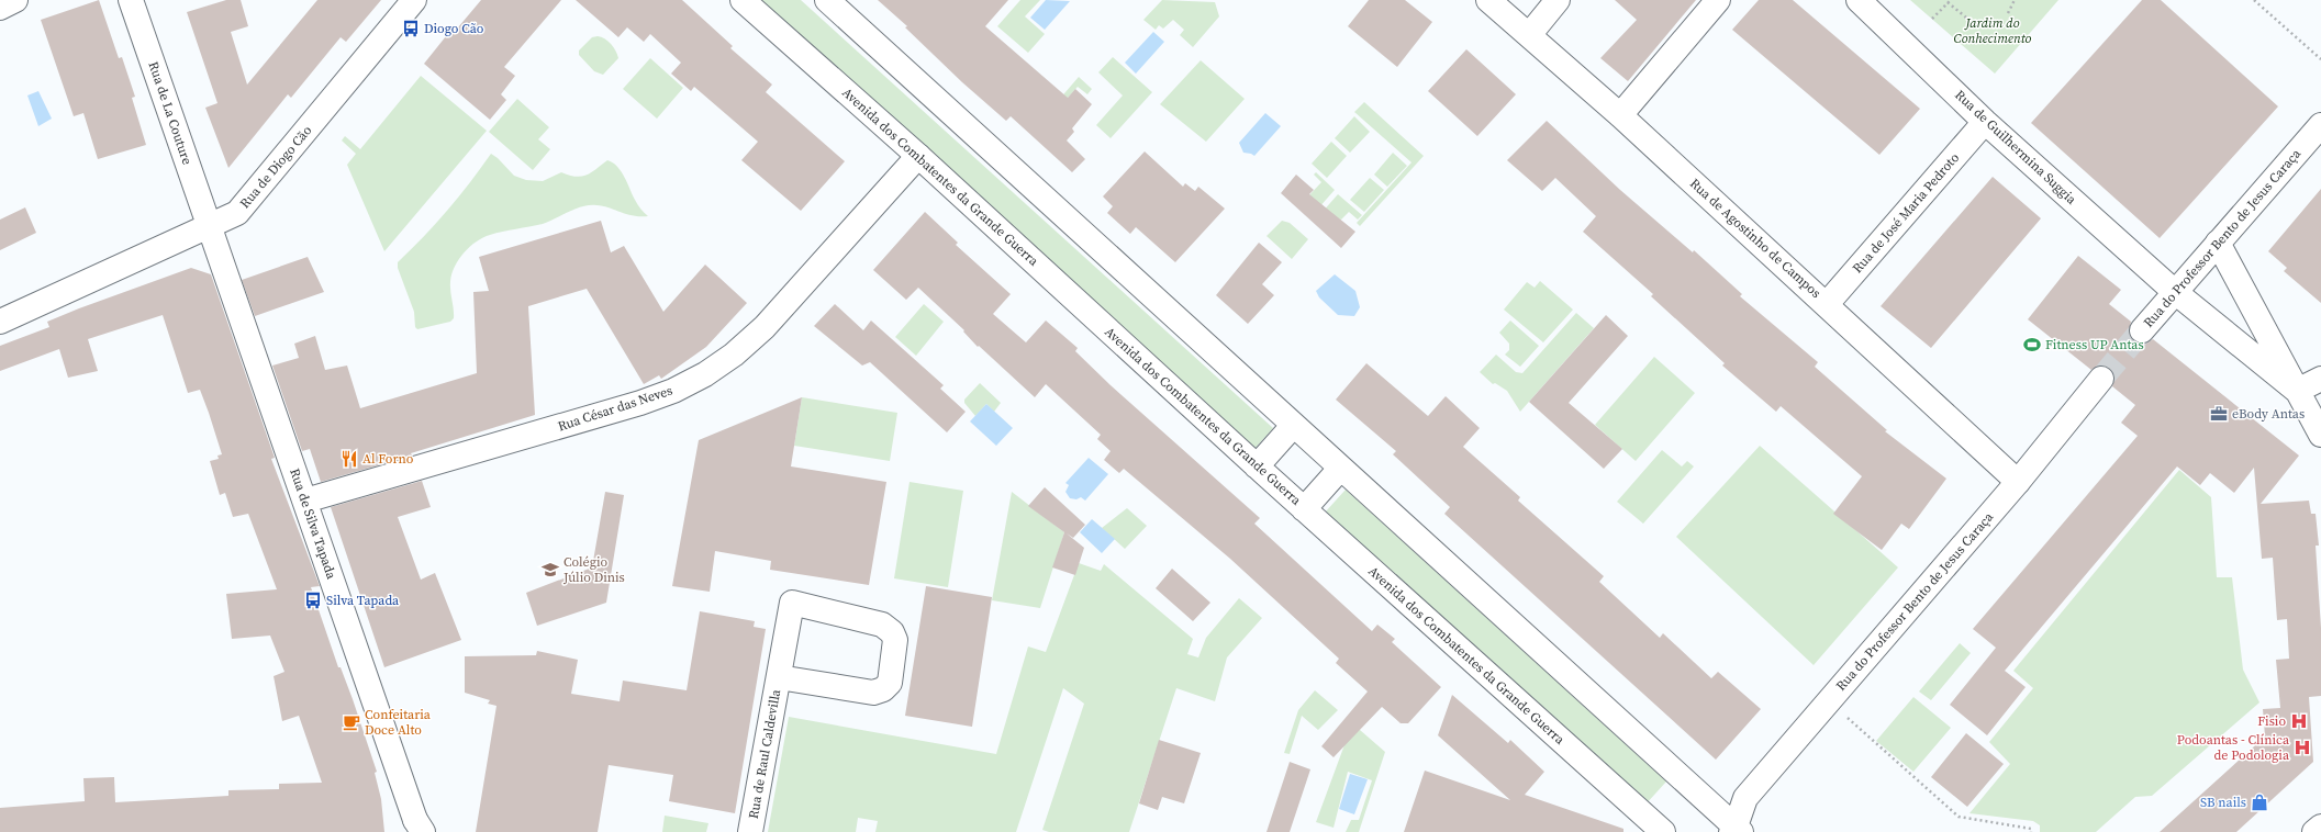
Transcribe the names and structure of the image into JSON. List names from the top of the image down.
{
  "streets": {
    "street": [
      "Rua de La Couture",
      "Rua de Guilhermina Suggia",
      "Rua de Diogo Cão",
      "Avenida dos Combatentes da Grande Guerra",
      "Rua de José Maria Pedroto",
      "Rua de Agostinho de Campos",
      "Rua do Professor Bento de Jesus Caraça",
      "Rua César das Neves",
      "Rua de Silva Tapada",
      "Rua de Raul Caldevilla"
    ]
  },
  "crossings": [
    ["Rua de La Couture", "Rua de Diogo Cão"],
    ["Rua de La Couture", "Rua de Silva Tapada"],
    ["Rua de Guilhermina Suggia", "Rua de José Maria Pedroto"],
    ["Rua de Guilhermina Suggia", "Rua do Professor Bento de Jesus Caraça"],
    ["Rua de Diogo Cão", "Rua de Silva Tapada"],
    ["Avenida dos Combatentes da Grande Guerra", "Rua César das Neves"],
    ["Rua de José Maria Pedroto", "Rua de Agostinho de Campos"],
    ["Rua de Agostinho de Campos", "Rua do Professor Bento de Jesus Caraça"],
    ["Rua César das Neves", "Rua de Silva Tapada"]
  ],
  "parks": ["Jardim do Conhecimento"],
  "places": {
    "bus stop": ["Diogo Cão", "Silva Tapada"],
    "sports": ["Fitness UP Antas"],
    "office": ["eBody Antas"],
    "restaurant": ["Al Forno"],
    "school or university": ["Colégio Júlio Dinis"],
    "hospital": ["Fisio", "Podoantas - Clínica de Podologia"],
    "cafe": ["Confeitaria Doce Alto"],
    "shop": ["SB nails"]
  }
}
